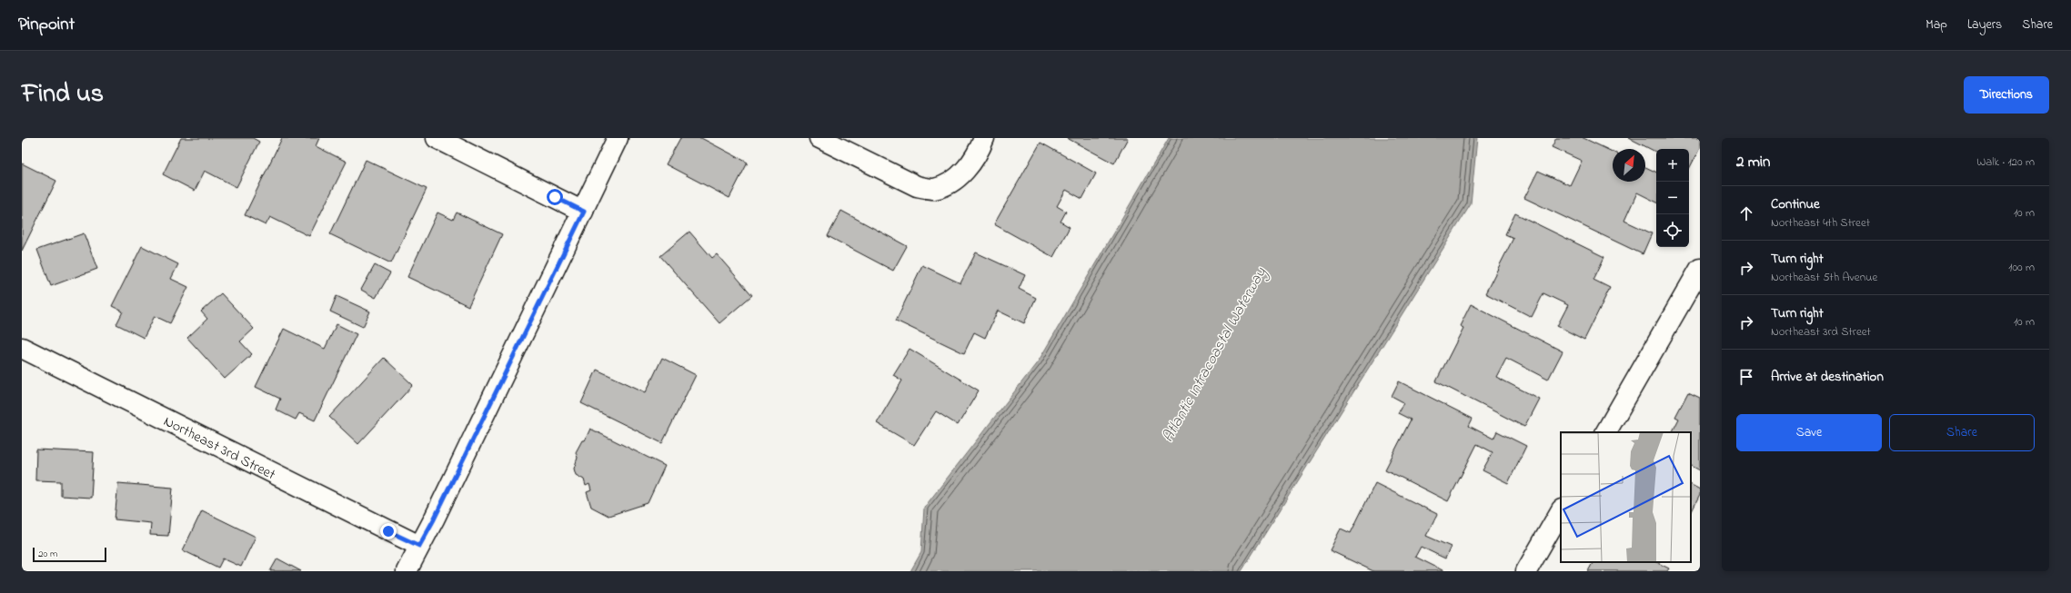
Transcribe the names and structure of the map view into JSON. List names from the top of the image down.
{
  "streets": {
    "street": ["Northeast 3rd Street"]
  },
  "water": ["Atlantic Intracoastal Waterway"],
  "scale_bar": "20 m",
  "north": "top right",
  "page": {
    "header": "Pinpoint",
    "nav": ["Map", "Layers", "Share"],
    "title": "Find us",
    "buttons": [
      "Directions",
      ["Save", "Share"]
    ],
    "heading": ["2 min", "Walk · 120 m"],
    "map_buttons": ["+", "−"],
    "list": [
      ["Continue", "Northeast 4th Street", "10 m"],
      ["Turn right", "Northeast 5th Avenue", "100 m"],
      ["Turn right", "Northeast 3rd Street", "10 m"],
      "Arrive at destination"
    ],
    "scale": "20 m"
  }
}
